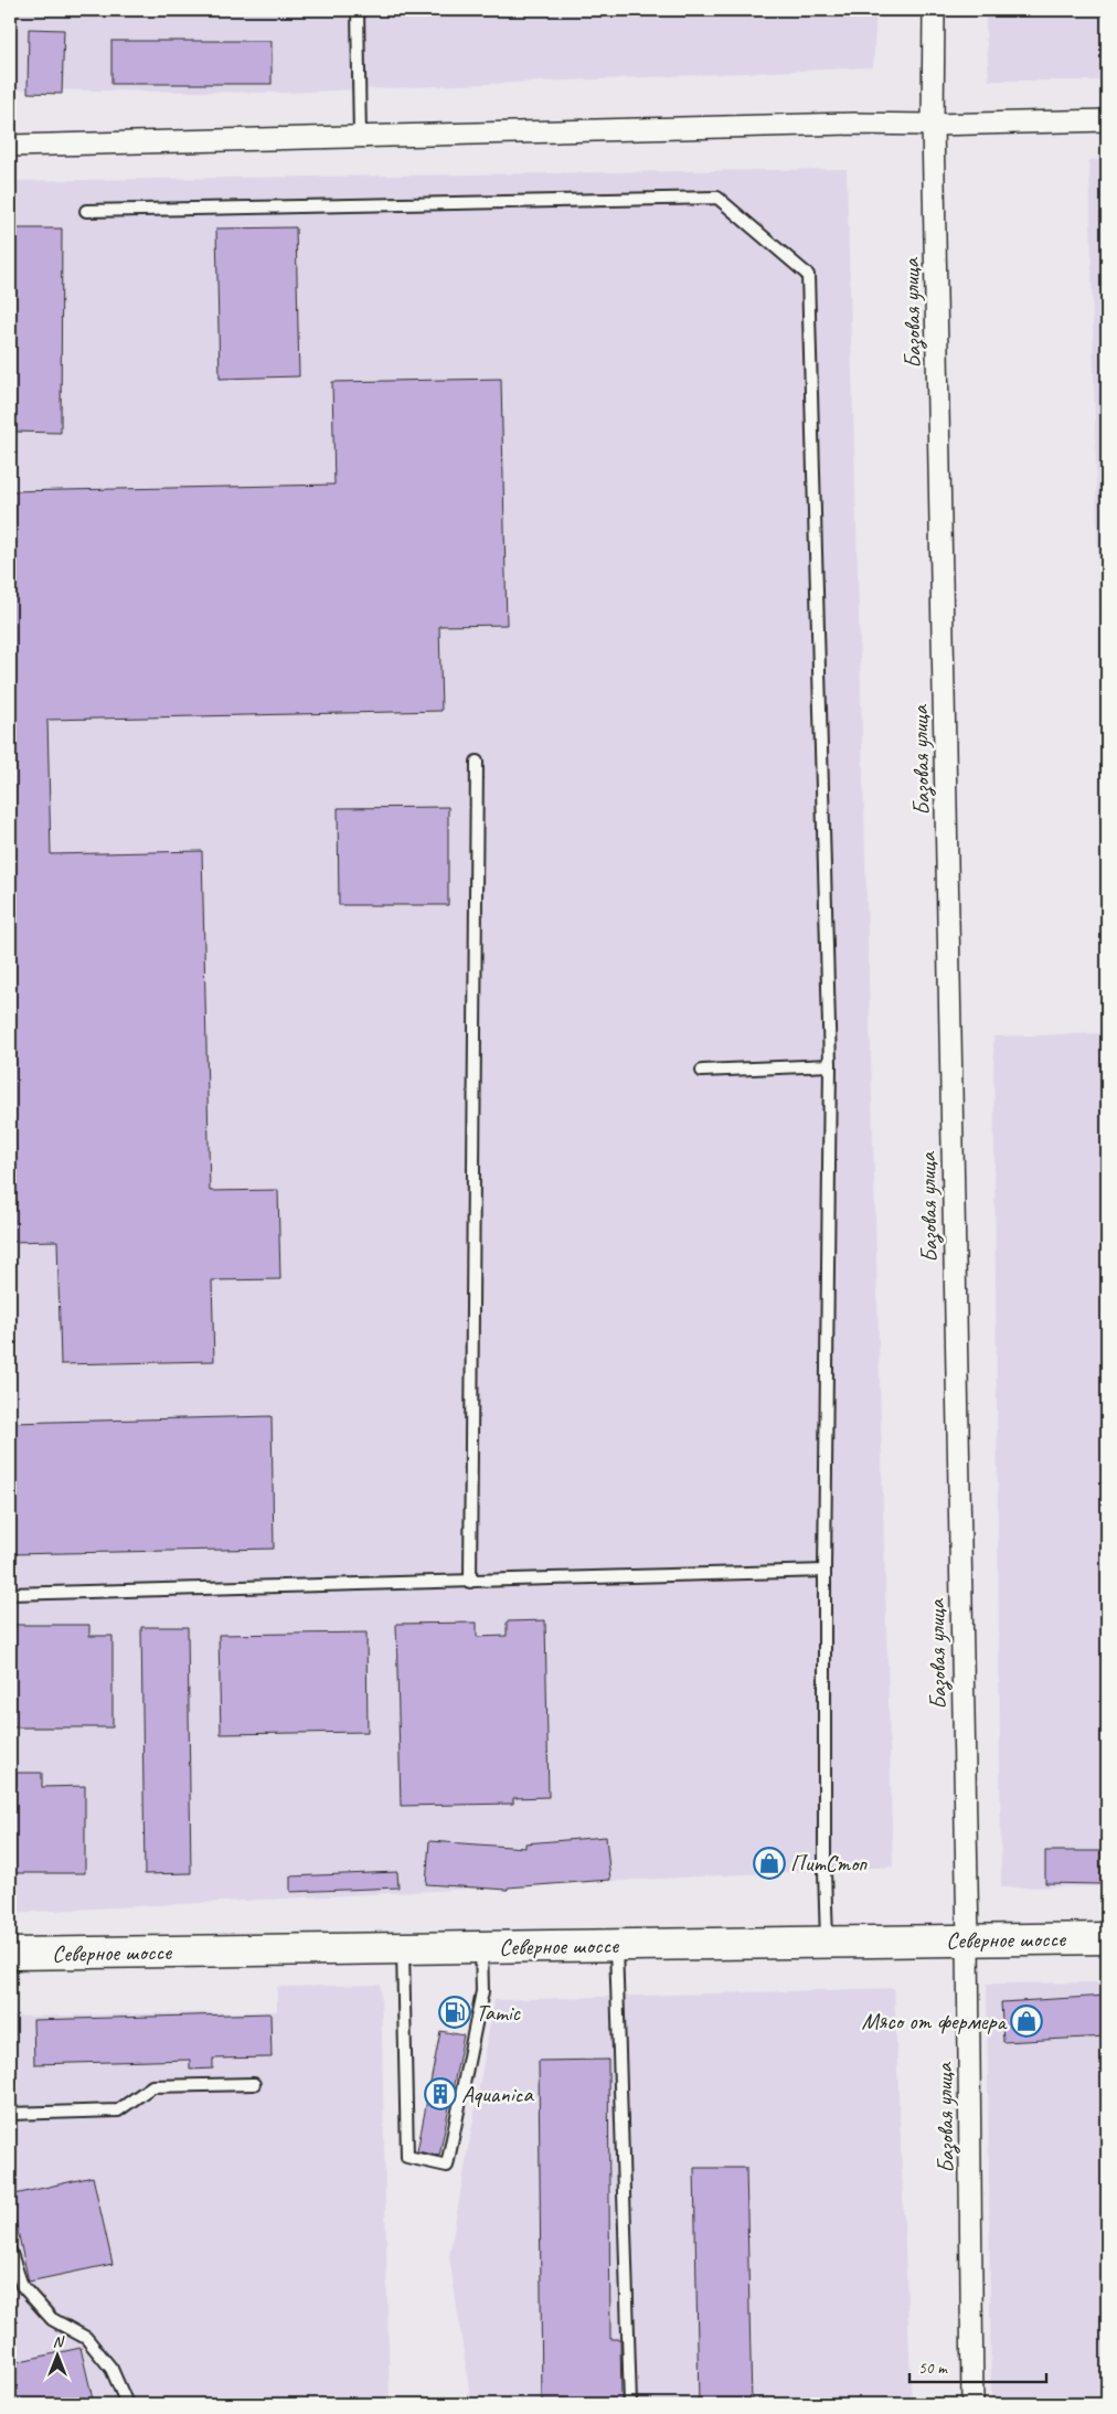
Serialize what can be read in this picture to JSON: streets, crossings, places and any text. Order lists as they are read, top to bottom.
{
  "streets": {
    "main road": ["Северное шоссе"],
    "street": ["Базовая улица"]
  },
  "crossings": [
    ["Базовая улица", "Северное шоссе"]
  ],
  "places": {
    "shop": ["ПитСтоп", "Мясо от фермера"],
    "fuel station": ["Tamic"],
    "building": ["Aquanica"]
  },
  "scale_bar": "50 m",
  "north": "top"
}
